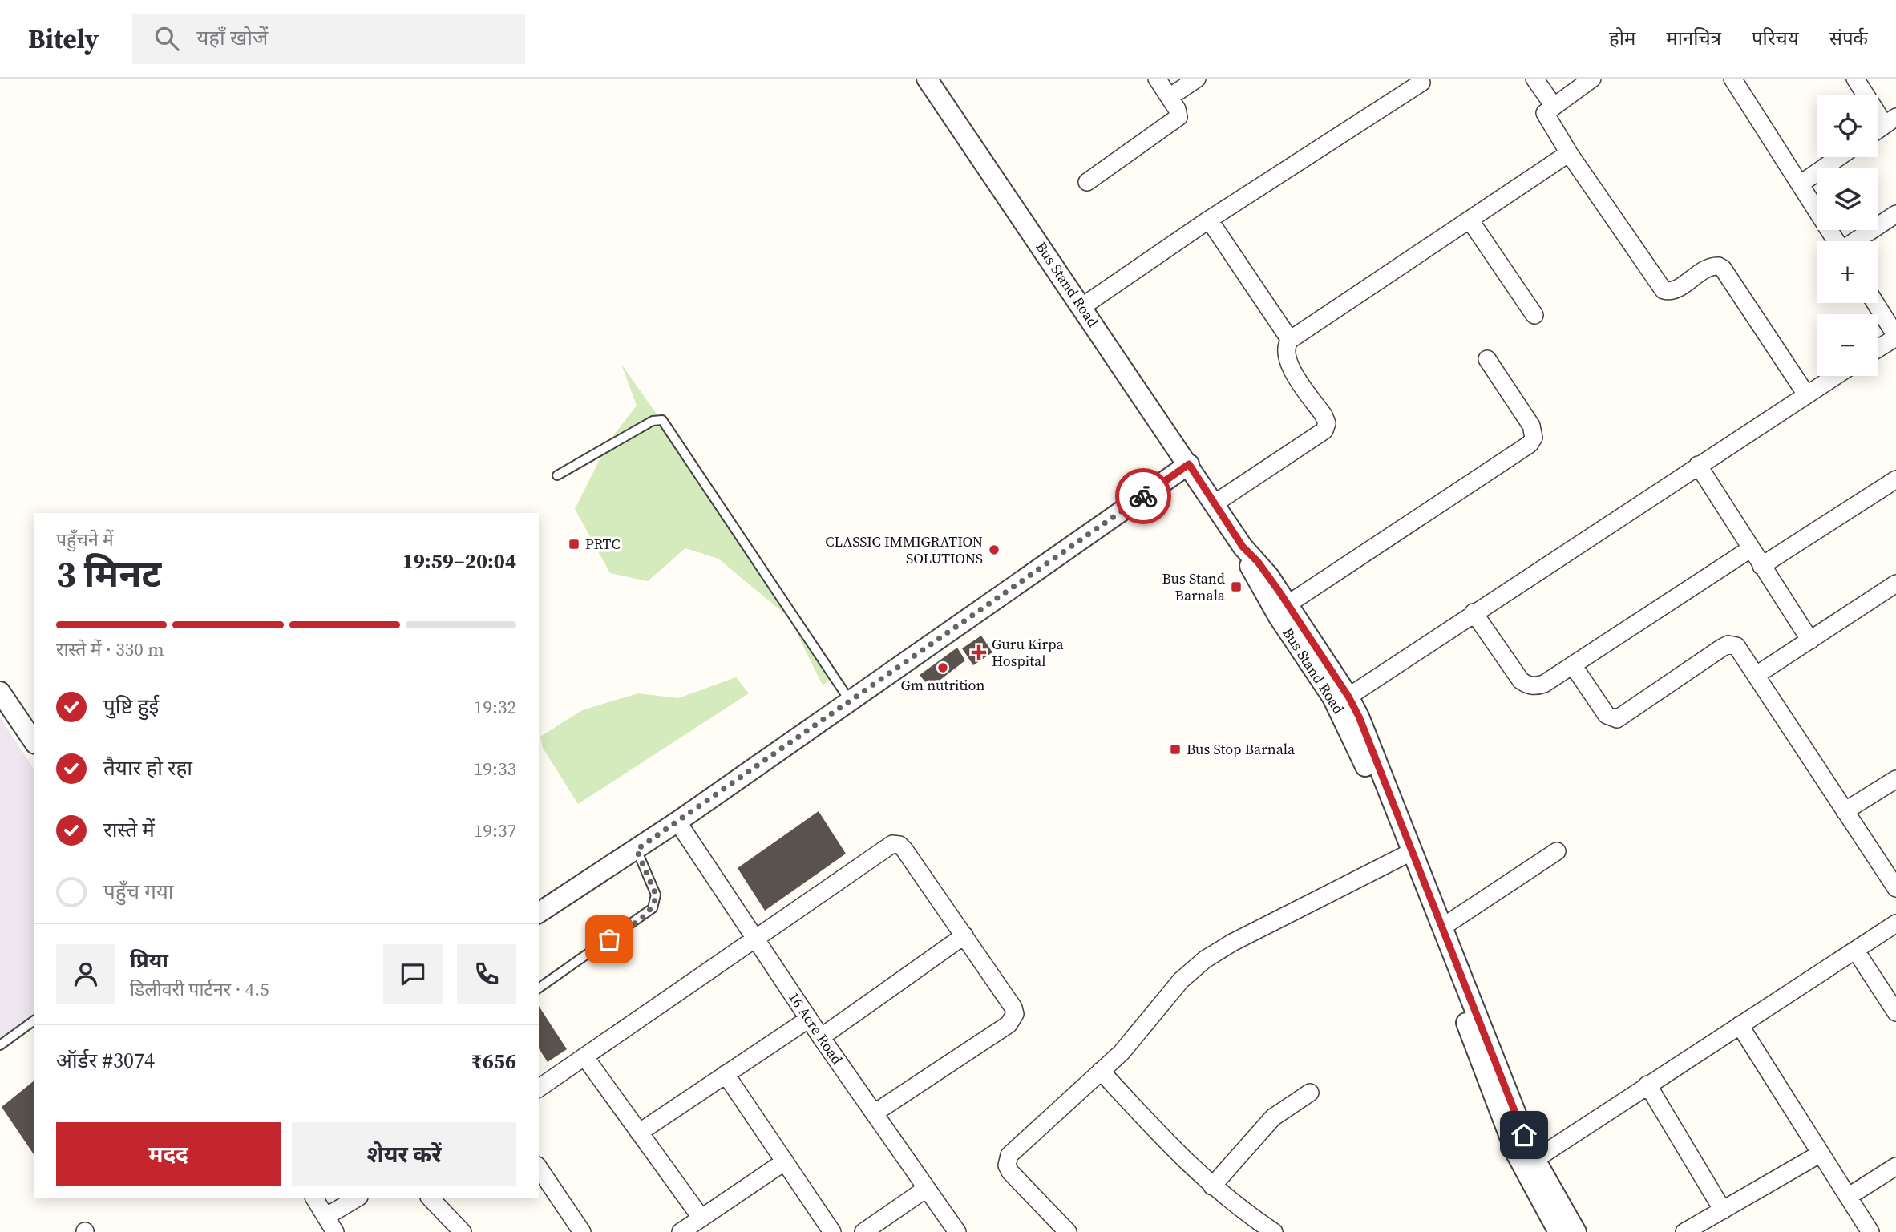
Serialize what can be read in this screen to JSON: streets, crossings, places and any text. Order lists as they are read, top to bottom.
{
  "streets": {
    "street": ["Bus Stand Road", "16 Acre Road"]
  },
  "places": {
    "transit": ["PRTC", "Bus Stand Barnala", "Bus Stop Barnala"],
    "other": ["CLASSIC IMMIGRATION SOLUTIONS", "Gm nutrition"],
    "health": ["Guru Kirpa Hospital"]
  },
  "page": {
    "header": "Bitely",
    "search": "यहाँ खोजें",
    "nav": [
      "होम",
      "मानचित्र",
      "परिचय",
      "संपर्क"
    ],
    "map_buttons": ["+", "−"],
    "heading": ["3 मिनट", "पहुँचने में", "19:59–20:04"],
    "panel": [
      "प्रिया",
      "डिलीवरी पार्टनर · 4.5",
      "ऑर्डर #3074",
      "₹656"
    ],
    "bar": "रास्ते में · 330 m",
    "list": [
      ["पुष्टि हुई", "19:32"],
      ["तैयार हो रहा", "19:33"],
      ["रास्ते में", "19:37"],
      "पहुँच गया"
    ],
    "buttons": ["मदद", "शेयर करें"]
  }
}
